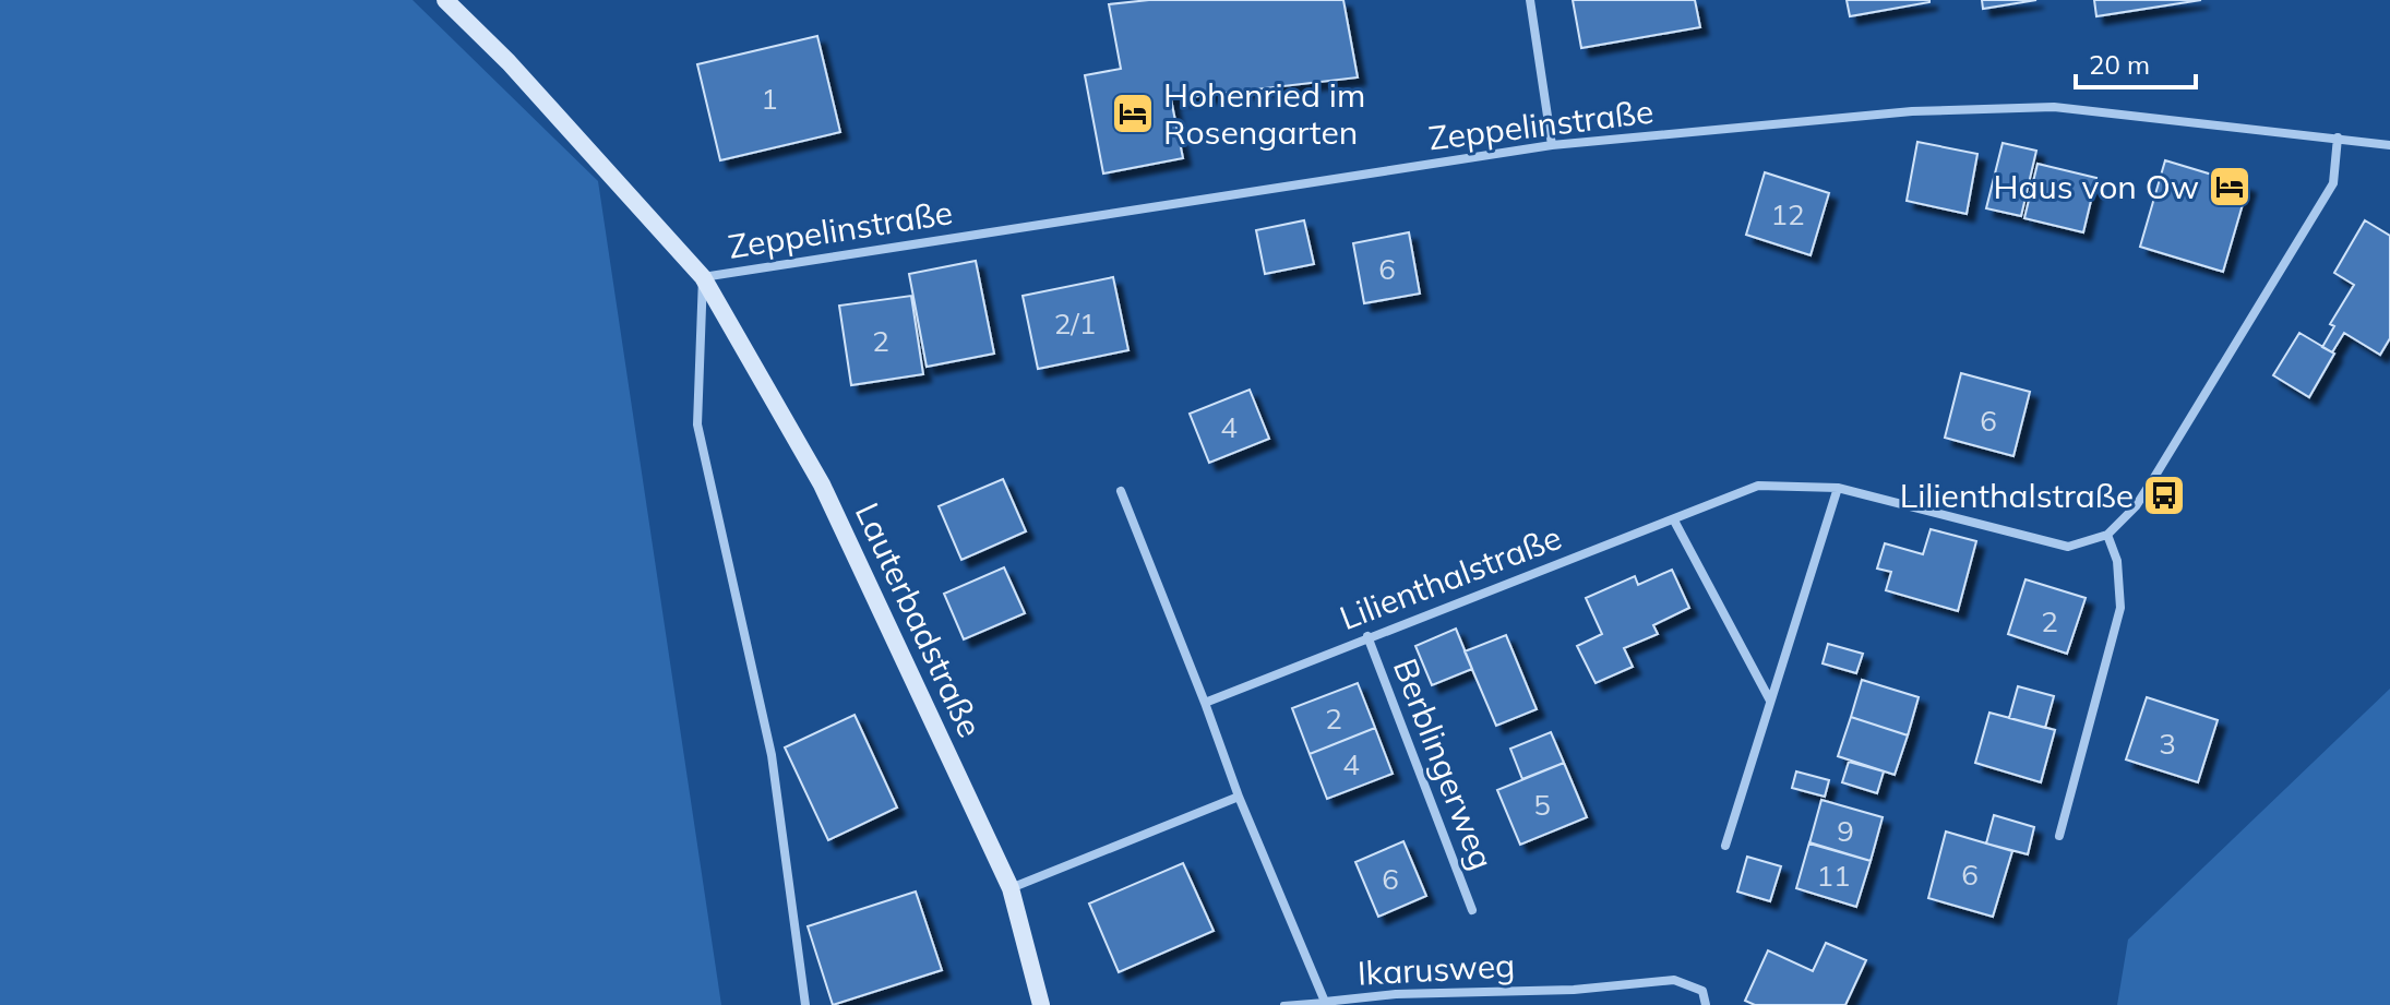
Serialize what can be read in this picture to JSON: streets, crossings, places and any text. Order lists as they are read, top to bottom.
{
  "streets": {
    "main road": ["Lauterbadstraße"],
    "street": [
      "Zeppelinstraße",
      "Lilienthalstraße",
      "Berblingerweg",
      "Ikarusweg"
    ]
  },
  "crossings": [
    ["Zeppelinstraße", "Lauterbadstraße"],
    ["Lilienthalstraße", "Berblingerweg"]
  ],
  "places": {
    "hotel": ["Hohenried im Rosengarten", "Haus von Ow"],
    "bus stop": ["Lilienthalstraße"]
  },
  "house_numbers": [
    "1",
    "12",
    "6",
    "2/1",
    "2",
    "6",
    "4",
    "2",
    "2",
    "3",
    "4",
    "5",
    "9",
    "6",
    "11",
    "6"
  ],
  "scale_bar": "20 m"
}
